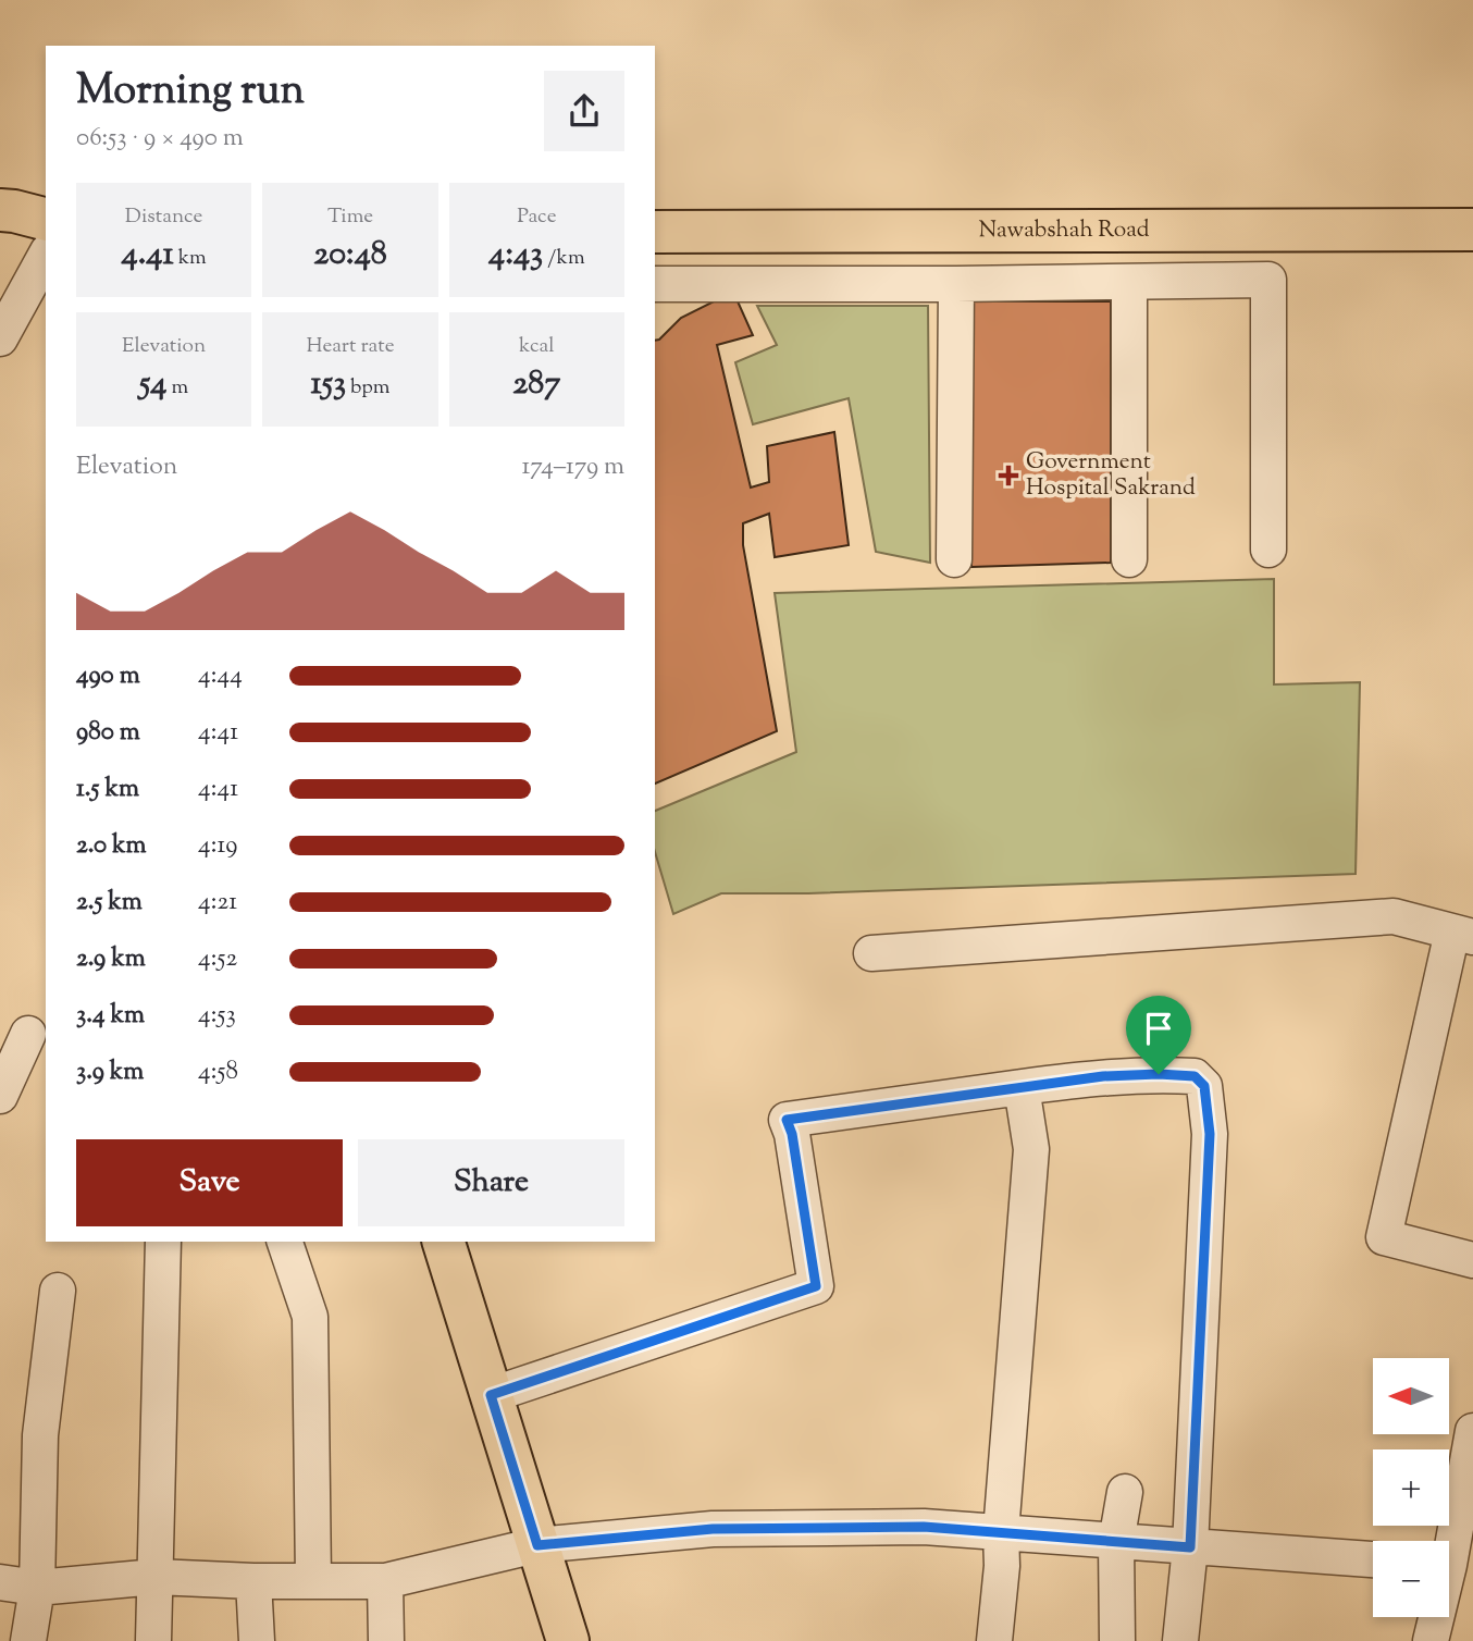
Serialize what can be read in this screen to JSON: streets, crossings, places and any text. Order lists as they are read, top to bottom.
{
  "streets": {
    "main road": ["Nawabshah Road"]
  },
  "places": {
    "health": ["Government Hospital Sakrand"]
  },
  "north": "left",
  "page": {
    "heading": ["Morning run", "06:53 · 9 × 490 m"],
    "stats": [
      ["Distance", "4.41 km"],
      ["Time", "20:48"],
      ["Pace", "4:43 /km"],
      ["Elevation", "54 m"],
      ["Heart rate", "153 bpm"],
      ["kcal", "287"]
    ],
    "chart": ["Elevation", "174–179 m"],
    "list": [
      {
        "name": "490 m",
        "note": "4:44"
      },
      {
        "name": "980 m",
        "note": "4:41"
      },
      {
        "name": "1.5 km",
        "note": "4:41"
      },
      {
        "name": "2.0 km",
        "note": "4:19"
      },
      {
        "name": "2.5 km",
        "note": "4:21"
      },
      {
        "name": "2.9 km",
        "note": "4:52"
      },
      {
        "name": "3.4 km",
        "note": "4:53"
      },
      {
        "name": "3.9 km",
        "note": "4:58"
      }
    ],
    "buttons": ["Save", "Share"],
    "map_buttons": ["+", "−"]
  }
}
